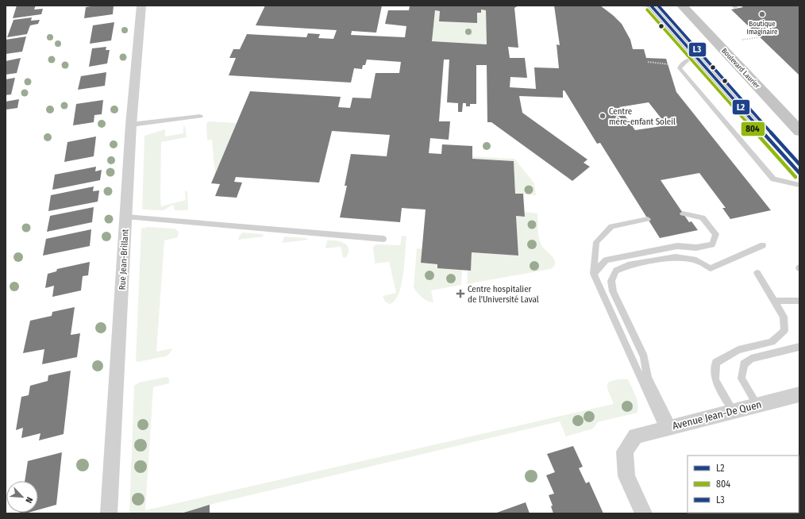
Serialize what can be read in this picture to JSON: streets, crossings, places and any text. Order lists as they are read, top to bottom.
{
  "streets": {
    "main road": ["Boulevard Laurier"],
    "street": ["Rue Jean-Brillant", "Avenue Jean-De Quen"]
  },
  "places": {
    "other": ["Boutique Imaginaire", "Centre mère-enfant Soleil"],
    "health": ["Centre hospitalier de l'Université Laval"]
  },
  "lines": ["transit line L2", "transit line L3", "transit line 804"],
  "legend": ["L2", "804", "L3"],
  "north": "bottom right"
}
